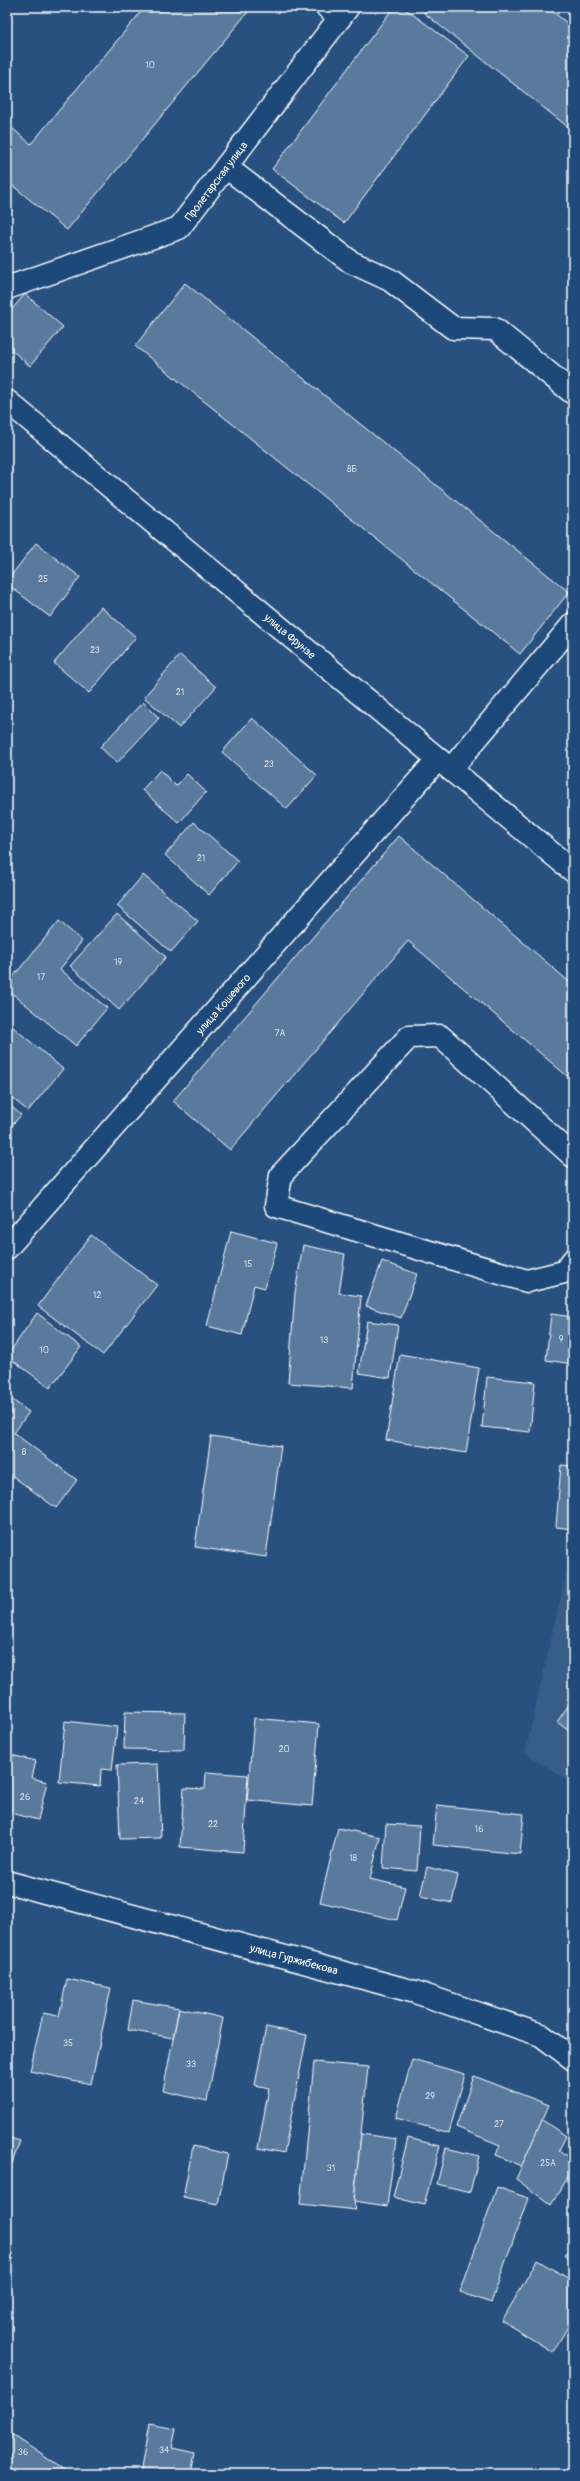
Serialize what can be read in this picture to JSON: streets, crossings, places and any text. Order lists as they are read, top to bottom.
{
  "streets": {
    "street": [
      "Пролетарская улица",
      "улица Фрунзе",
      "улица Кошевого",
      "улица Гуржибекова"
    ]
  },
  "crossings": [
    ["улица Фрунзе", "улица Кошевого"]
  ],
  "house_numbers": [
    "10",
    "8Б",
    "25",
    "23",
    "21",
    "23",
    "21",
    "19",
    "17",
    "7А",
    "15",
    "12",
    "9",
    "13",
    "10",
    "8",
    "20",
    "26",
    "24",
    "22",
    "16",
    "18",
    "35",
    "33",
    "29",
    "27",
    "25А",
    "31",
    "34",
    "36"
  ]
}
